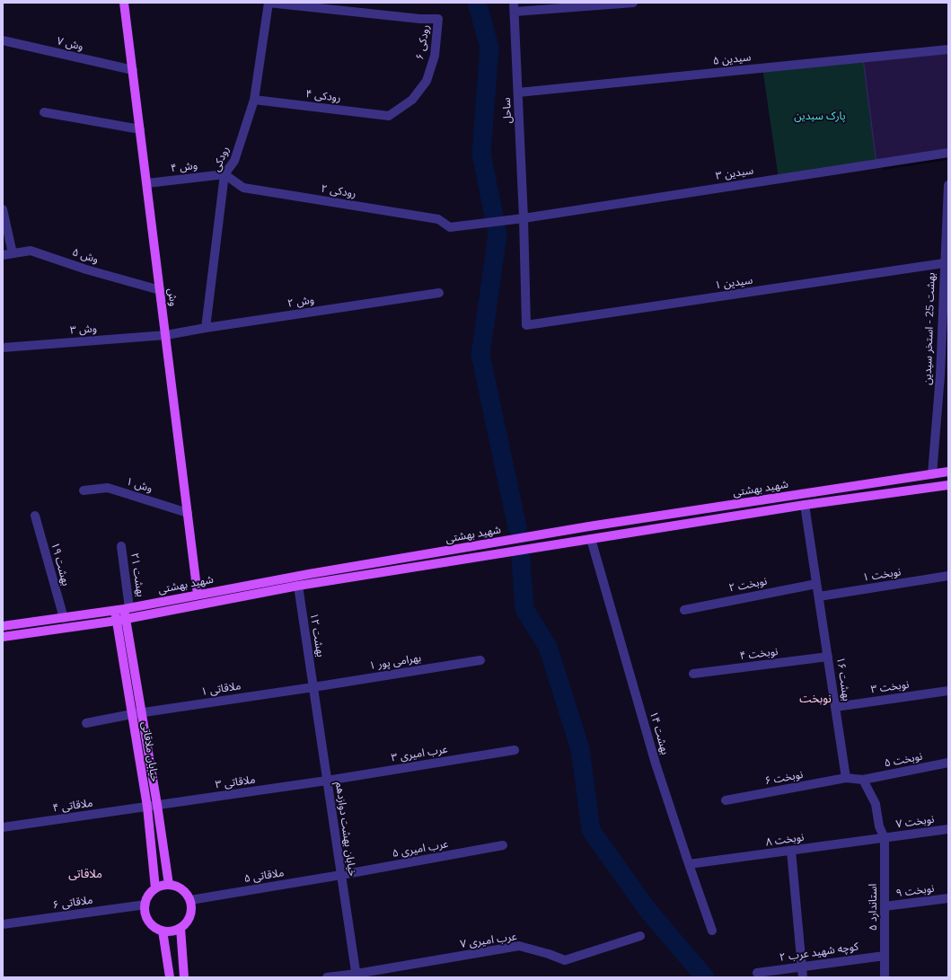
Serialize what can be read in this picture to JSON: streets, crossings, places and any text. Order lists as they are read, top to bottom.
{
  "streets": {
    "main road": ["وش", "شهید بهشتی", "خیابان ملاقاتی"],
    "street": [
      "رودکی ۶",
      "وش ۷",
      "سیدین ۵",
      "رودکی ۴",
      "ساحل",
      "رودکی",
      "وش ۴",
      "سیدین ۳",
      "رودکی ۲",
      "وش ۵",
      "سیدین ۱",
      "وش ۲",
      "بهشت 25 - استخر سیدین",
      "وش ۳",
      "وش ۱",
      "بهشت ۱۹",
      "بهشت ۲۱",
      "۱ نوبخت",
      "۲ نوبخت",
      "۱۲ بهشت",
      "۴ نوبخت",
      "۱ بهرامی پور",
      "۱۶ بهشت",
      "۳ نوبخت",
      "ملاقاتی ۱",
      "بهشت ۱۴",
      "۳ عرب امیری",
      "۵ نوبخت",
      "نوبخت ۶",
      "ملاقاتی ۳",
      "ملاقاتی ۴",
      "۷ نوبخت",
      "خیابان بهشت دوازدهم",
      "۸ نوبخت",
      "۵ عرب امیری",
      "ملاقاتی ۵",
      "۹ نوبخت",
      "۶ ملاقاتی",
      "۵ استاندارد",
      "۷ عرب امیری",
      "کوچه شهید عرب ۲"
    ]
  },
  "crossings": [
    ["رودکی ۶", "رودکی ۴"],
    ["رودکی ۶", "رودکی"],
    ["وش ۷", "وش"],
    ["سیدین ۵", "ساحل"],
    ["رودکی ۴", "رودکی"],
    ["ساحل", "سیدین ۳"],
    ["ساحل", "سیدین ۱"],
    ["رودکی", "وش ۴"],
    ["رودکی", "رودکی ۲"],
    ["رودکی", "وش ۲"],
    ["وش ۴", "رودکی ۲"],
    ["وش ۴", "وش"],
    ["سیدین ۳", "رودکی ۲"],
    ["وش ۵", "وش"],
    ["سیدین ۱", "بهشت 25 - استخر سیدین"],
    ["وش", "وش ۲"],
    ["وش", "وش ۳"],
    ["وش", "وش ۱"],
    ["وش", "شهید بهشتی"],
    ["وش ۲", "وش ۳"],
    ["بهشت 25 - استخر سیدین", "شهید بهشتی"],
    ["شهید بهشتی", "بهشت ۱۹"],
    ["شهید بهشتی", "بهشت ۲۱"],
    ["شهید بهشتی", "۱۲ بهشت"],
    ["شهید بهشتی", "۱۶ بهشت"],
    ["شهید بهشتی", "بهشت ۱۴"],
    ["شهید بهشتی", "خیابان ملاقاتی"],
    ["۱ نوبخت", "۱۶ بهشت"],
    ["۲ نوبخت", "۱۶ بهشت"],
    ["۱۲ بهشت", "۱ بهرامی پور"],
    ["۱۲ بهشت", "ملاقاتی ۱"],
    ["۱۲ بهشت", "خیابان بهشت دوازدهم"],
    ["۴ نوبخت", "۱۶ بهشت"],
    ["۱ بهرامی پور", "ملاقاتی ۱"],
    ["۱ بهرامی پور", "خیابان بهشت دوازدهم"],
    ["۱۶ بهشت", "۳ نوبخت"],
    ["۱۶ بهشت", "نوبخت ۶"],
    ["ملاقاتی ۱", "خیابان ملاقاتی"],
    ["ملاقاتی ۱", "خیابان بهشت دوازدهم"],
    ["بهشت ۱۴", "۸ نوبخت"],
    ["خیابان ملاقاتی", "ملاقاتی ۳"],
    ["خیابان ملاقاتی", "ملاقاتی ۴"],
    ["خیابان ملاقاتی", "ملاقاتی ۵"],
    ["خیابان ملاقاتی", "۶ ملاقاتی"],
    ["۳ عرب امیری", "ملاقاتی ۳"],
    ["۳ عرب امیری", "خیابان بهشت دوازدهم"],
    ["ملاقاتی ۳", "ملاقاتی ۴"],
    ["ملاقاتی ۳", "خیابان بهشت دوازدهم"],
    ["۷ نوبخت", "۸ نوبخت"],
    ["۷ نوبخت", "۵ استاندارد"],
    ["خیابان بهشت دوازدهم", "۵ عرب امیری"],
    ["خیابان بهشت دوازدهم", "ملاقاتی ۵"],
    ["خیابان بهشت دوازدهم", "۷ عرب امیری"],
    ["۸ نوبخت", "۵ استاندارد"],
    ["۵ عرب امیری", "ملاقاتی ۵"],
    ["ملاقاتی ۵", "۶ ملاقاتی"],
    ["۹ نوبخت", "۵ استاندارد"],
    ["۵ استاندارد", "کوچه شهید عرب ۲"]
  ],
  "districts": ["نوبخت", "ملاقاتی"],
  "parks": ["پارک سیدین"]
}
